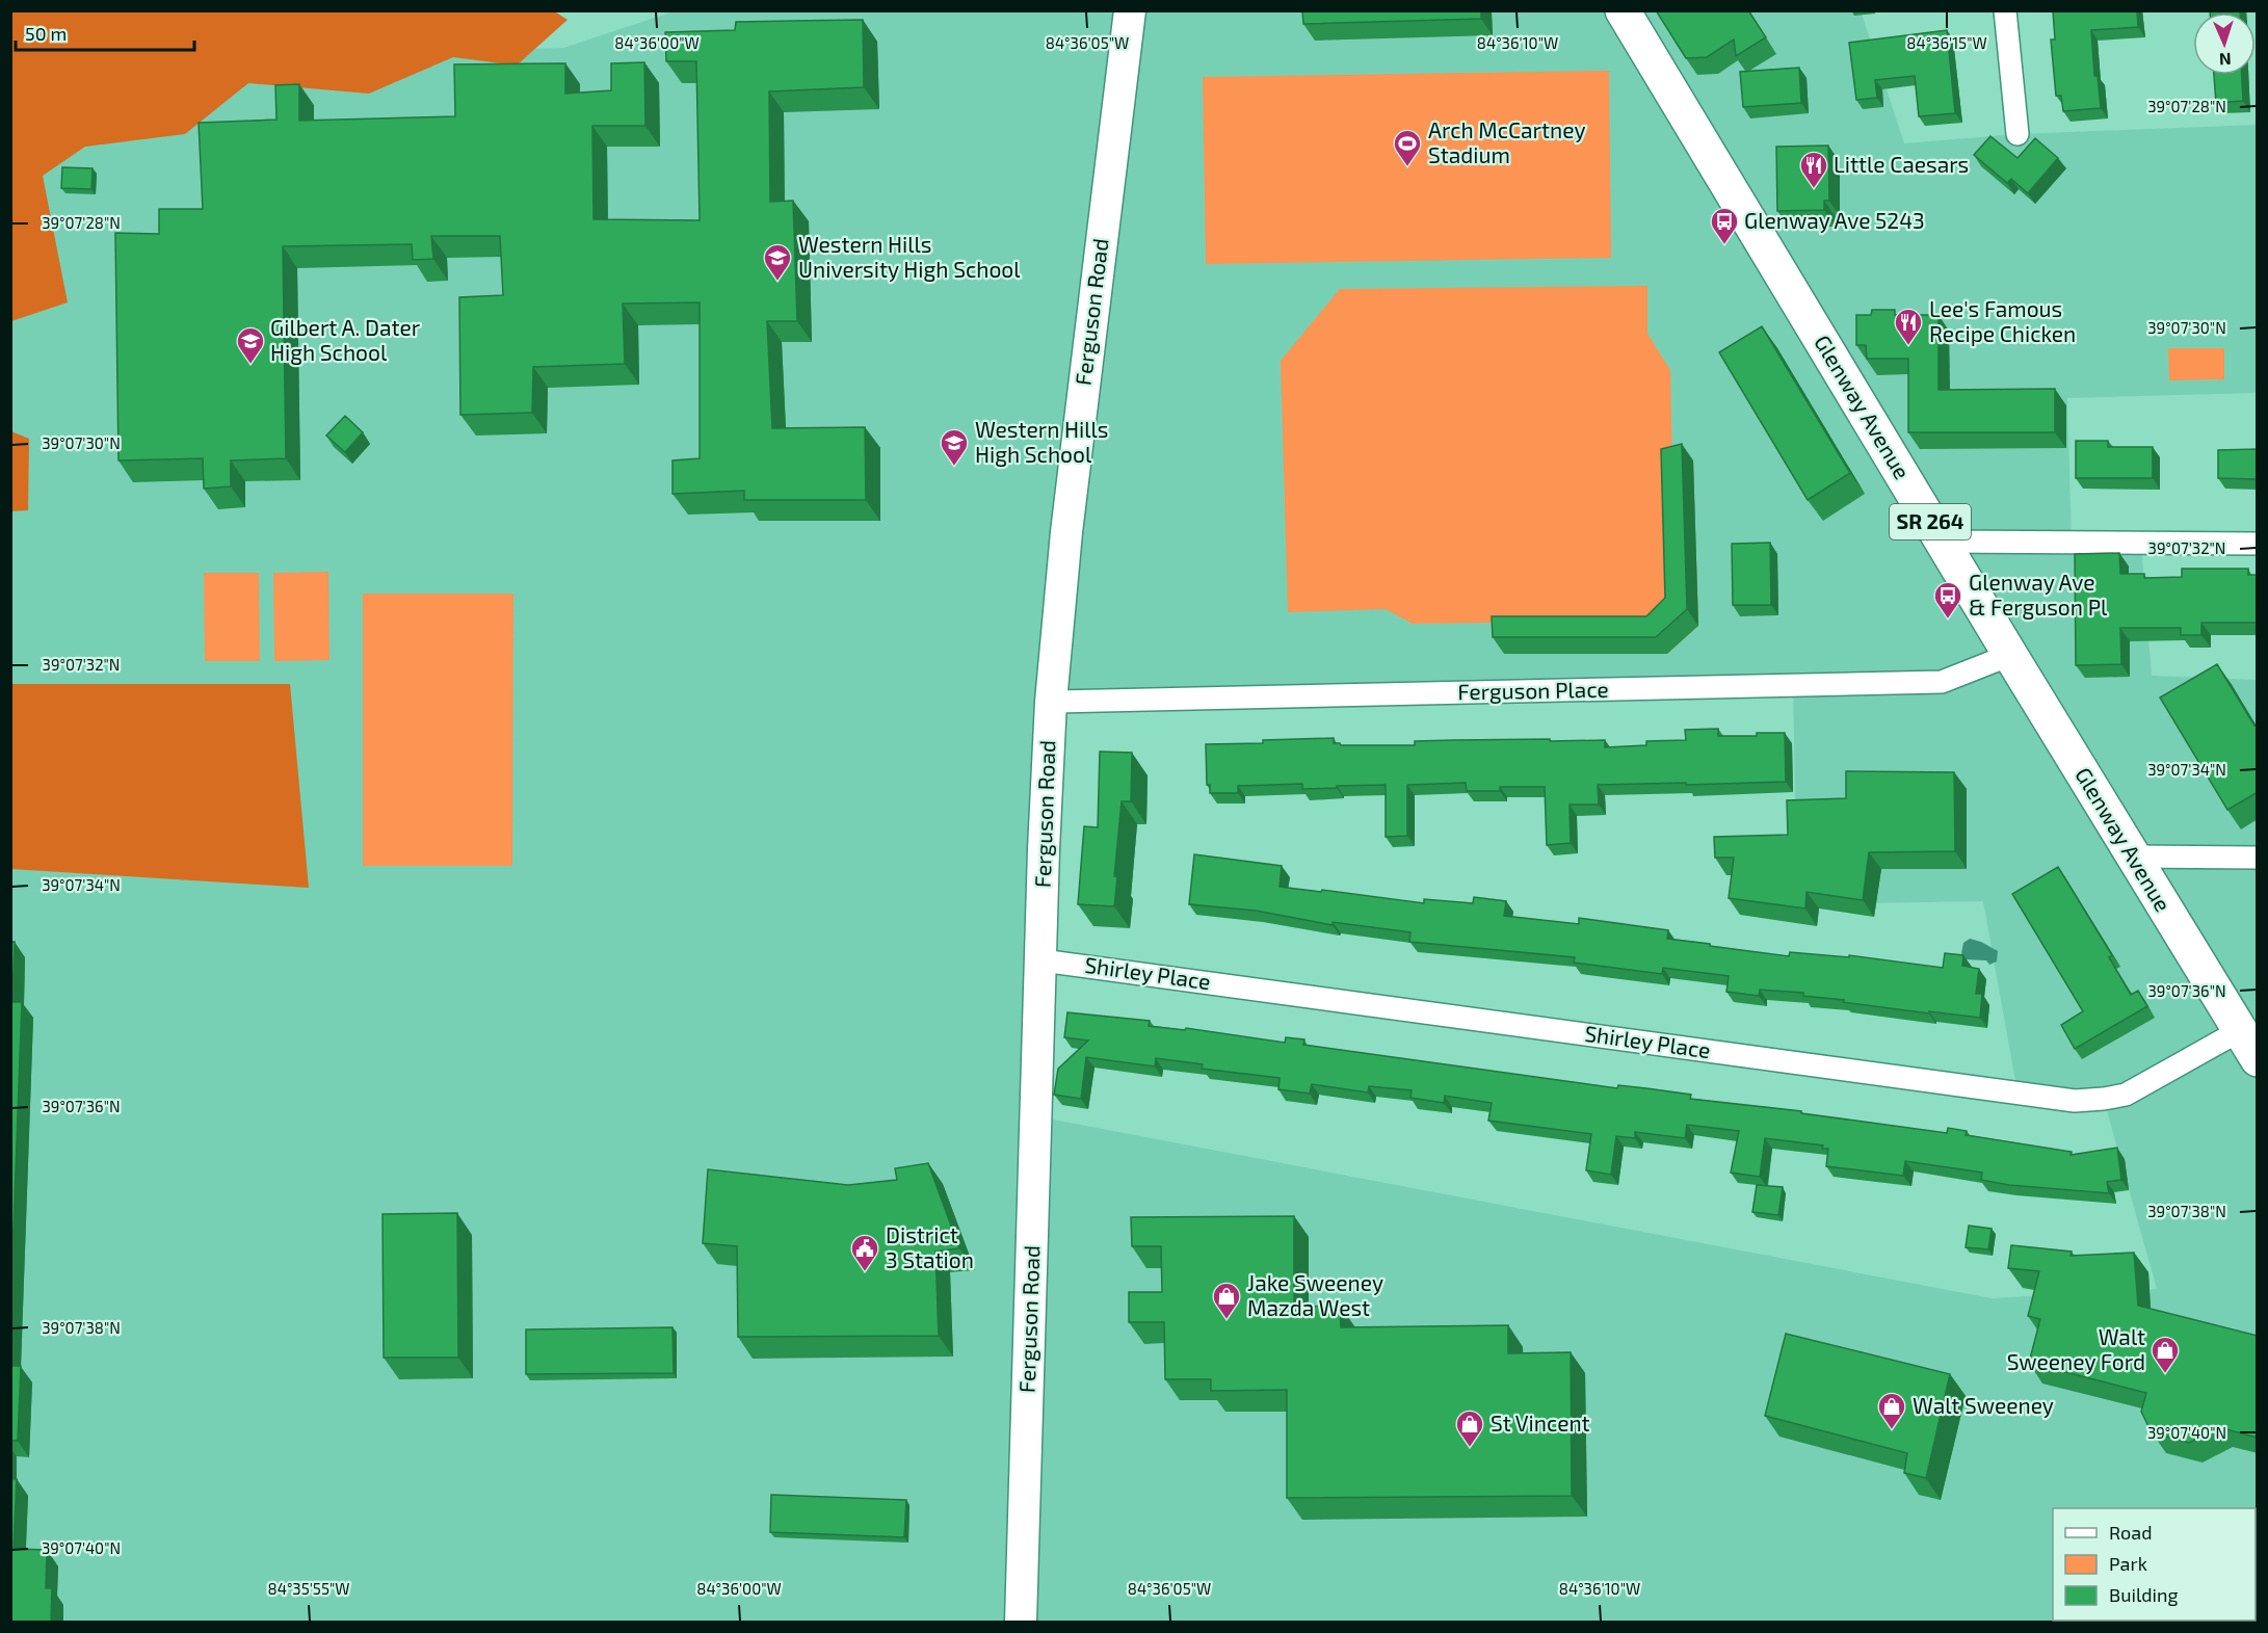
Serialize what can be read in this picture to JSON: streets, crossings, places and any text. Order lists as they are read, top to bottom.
{
  "streets": {
    "main road": ["Glenway Avenue", "SR 264"],
    "street": ["Ferguson Road", "Ferguson Place", "Shirley Place"]
  },
  "crossings": [
    ["Ferguson Road", "Ferguson Place"],
    ["Ferguson Road", "Shirley Place"],
    ["Glenway Avenue", "Ferguson Place"],
    ["Glenway Avenue", "Shirley Place"]
  ],
  "places": {
    "sports": ["Arch McCartney Stadium"],
    "restaurant": ["Little Caesars", "Lee's Famous Recipe Chicken"],
    "bus stop": ["Glenway Ave 5243", "Glenway Ave & Ferguson Pl"],
    "school or university": ["Western Hills University High School", "Gilbert A. Dater High School", "Western Hills High School"],
    "public building": ["District 3 Station"],
    "shop": [
      "Jake Sweeney Mazda West",
      "Walt Sweeney Ford",
      "Walt Sweeney",
      "St Vincent"
    ]
  },
  "legend": ["Road", "Park", "Building"],
  "scale_bar": "50 m",
  "north": "bottom",
  "coordinates": [
    "84°36'00\"W",
    "84°36'05\"W",
    "84°36'10\"W",
    "84°36'15\"W",
    "39°07'28\"N",
    "39°07'30\"N",
    "39°07'32\"N",
    "39°07'34\"N",
    "39°07'36\"N",
    "39°07'38\"N",
    "39°07'40\"N",
    "84°35'55\"W"
  ]
}
